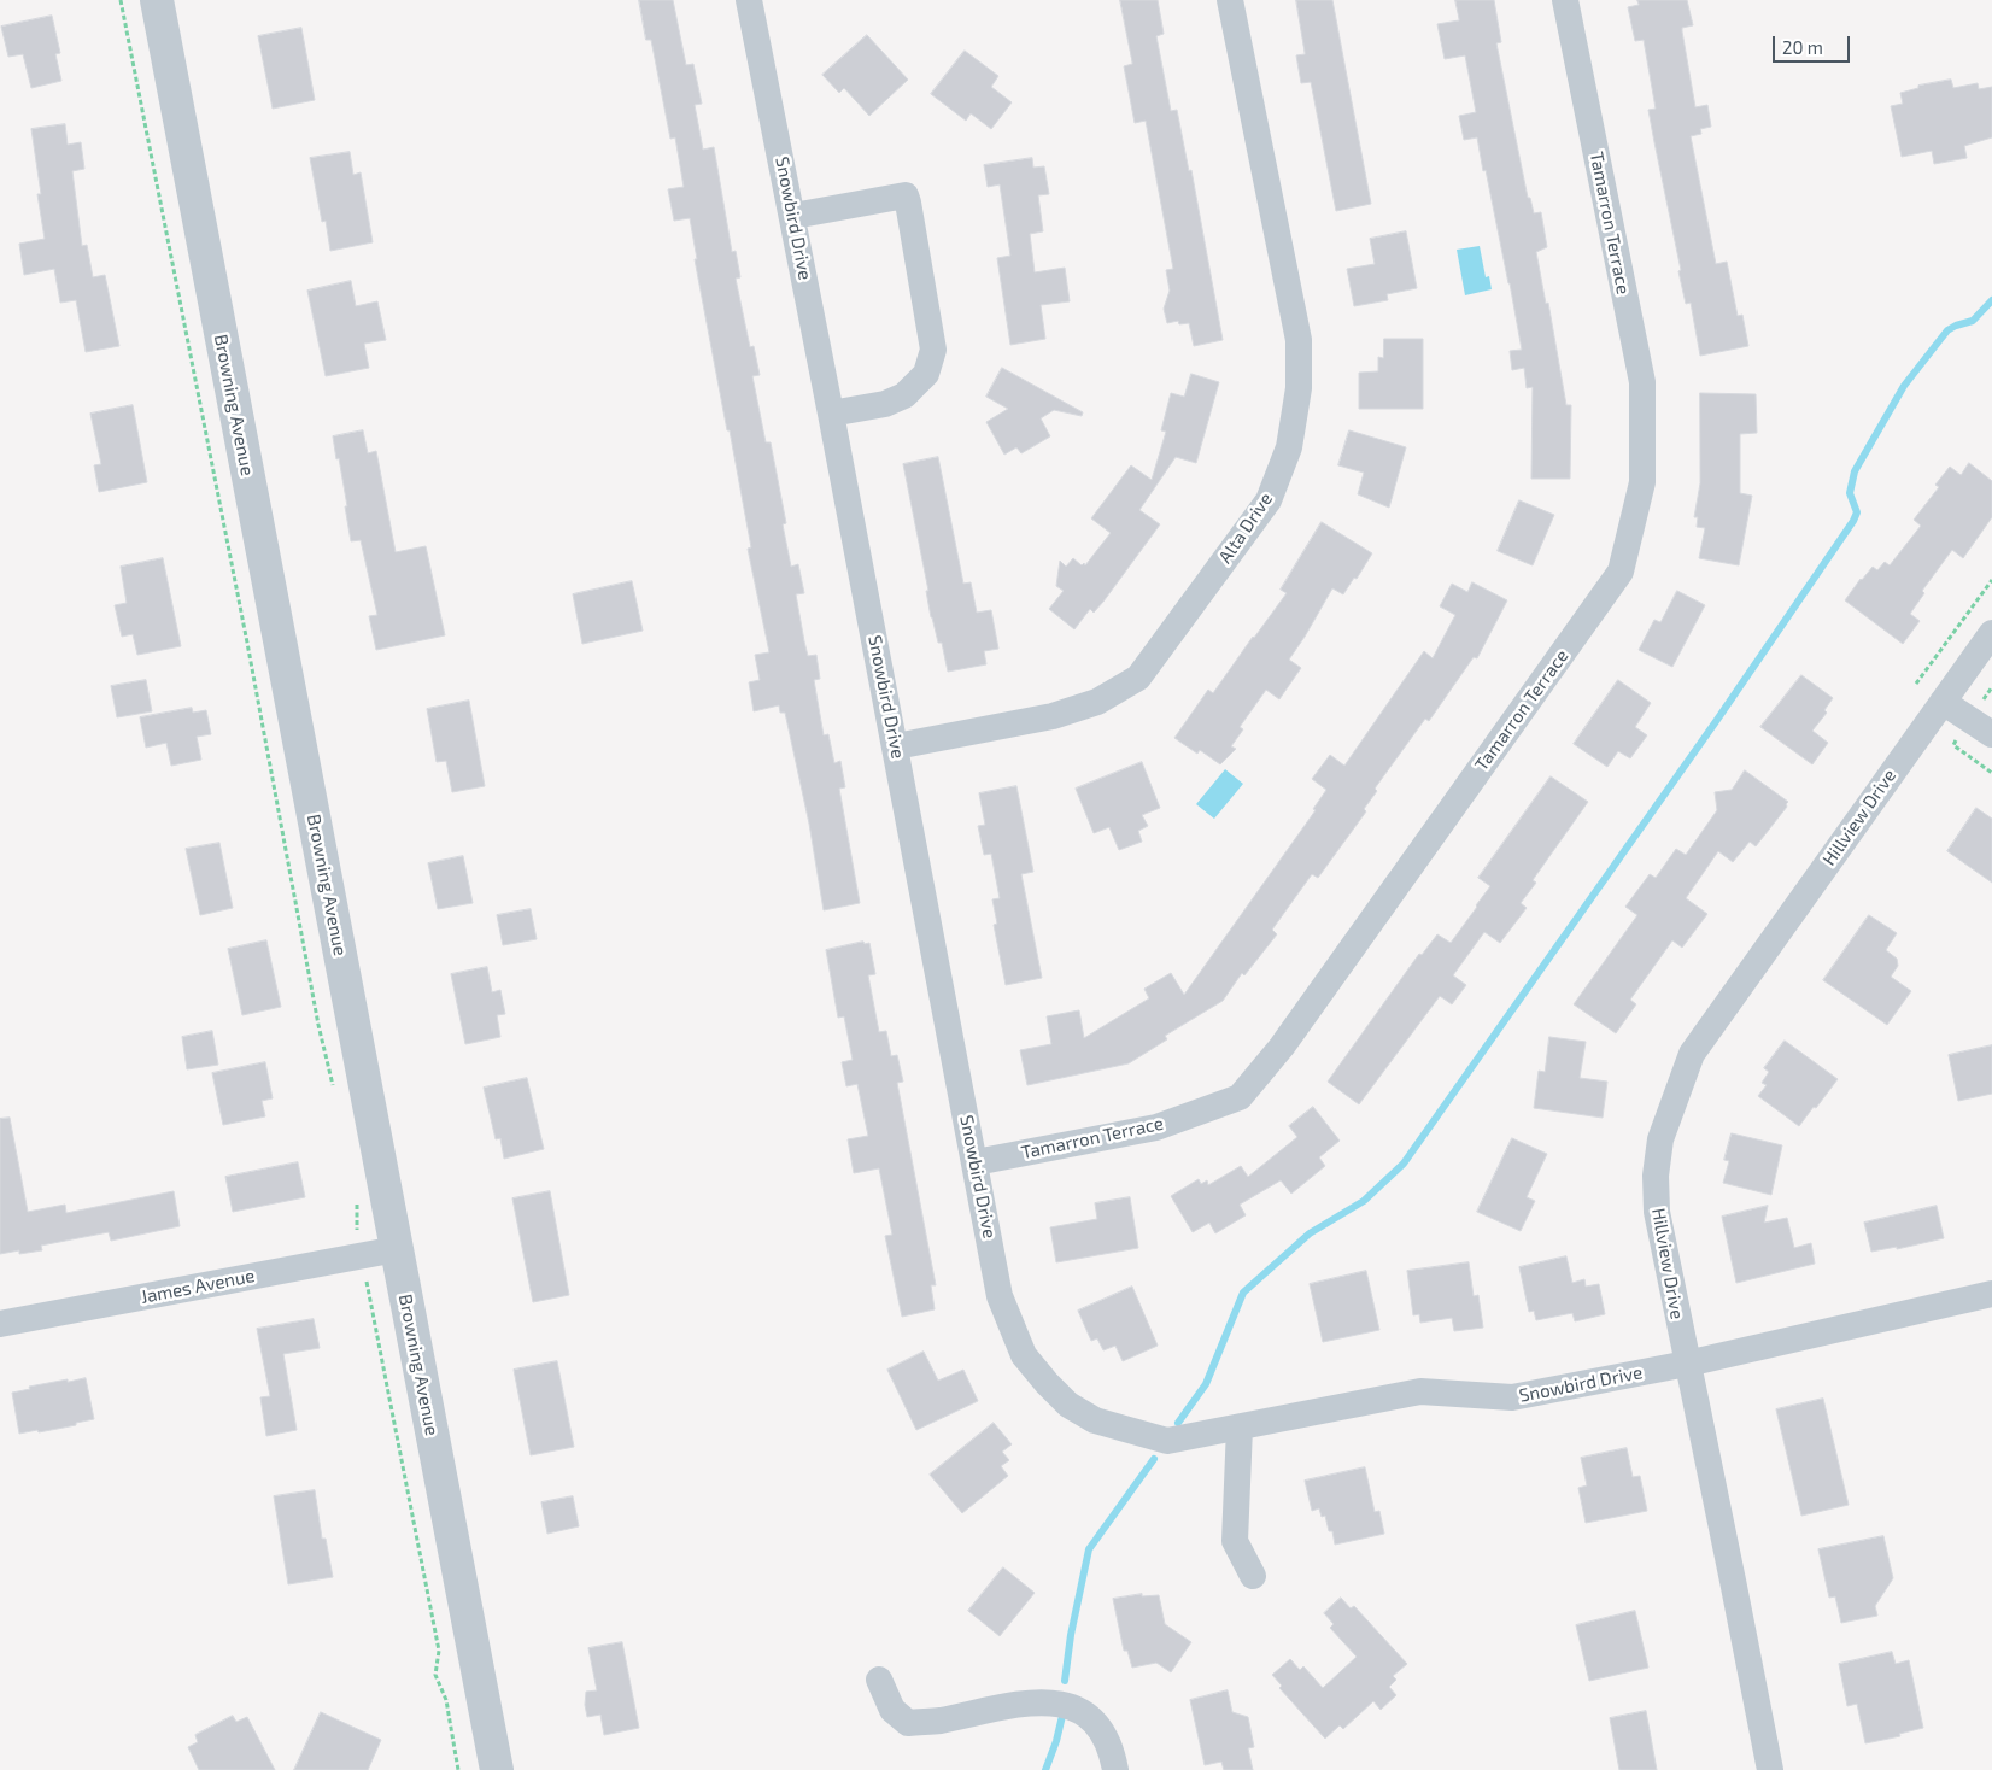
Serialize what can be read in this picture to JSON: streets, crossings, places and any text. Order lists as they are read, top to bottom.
{
  "streets": {
    "street": [
      "Snowbird Drive",
      "Tamarron Terrace",
      "Browning Avenue",
      "Alta Drive",
      "Hillview Drive",
      "James Avenue"
    ]
  },
  "crossings": [
    ["Snowbird Drive", "Tamarron Terrace"],
    ["Snowbird Drive", "Alta Drive"],
    ["Snowbird Drive", "Hillview Drive"],
    ["Browning Avenue", "James Avenue"]
  ],
  "scale_bar": "20 m"
}
